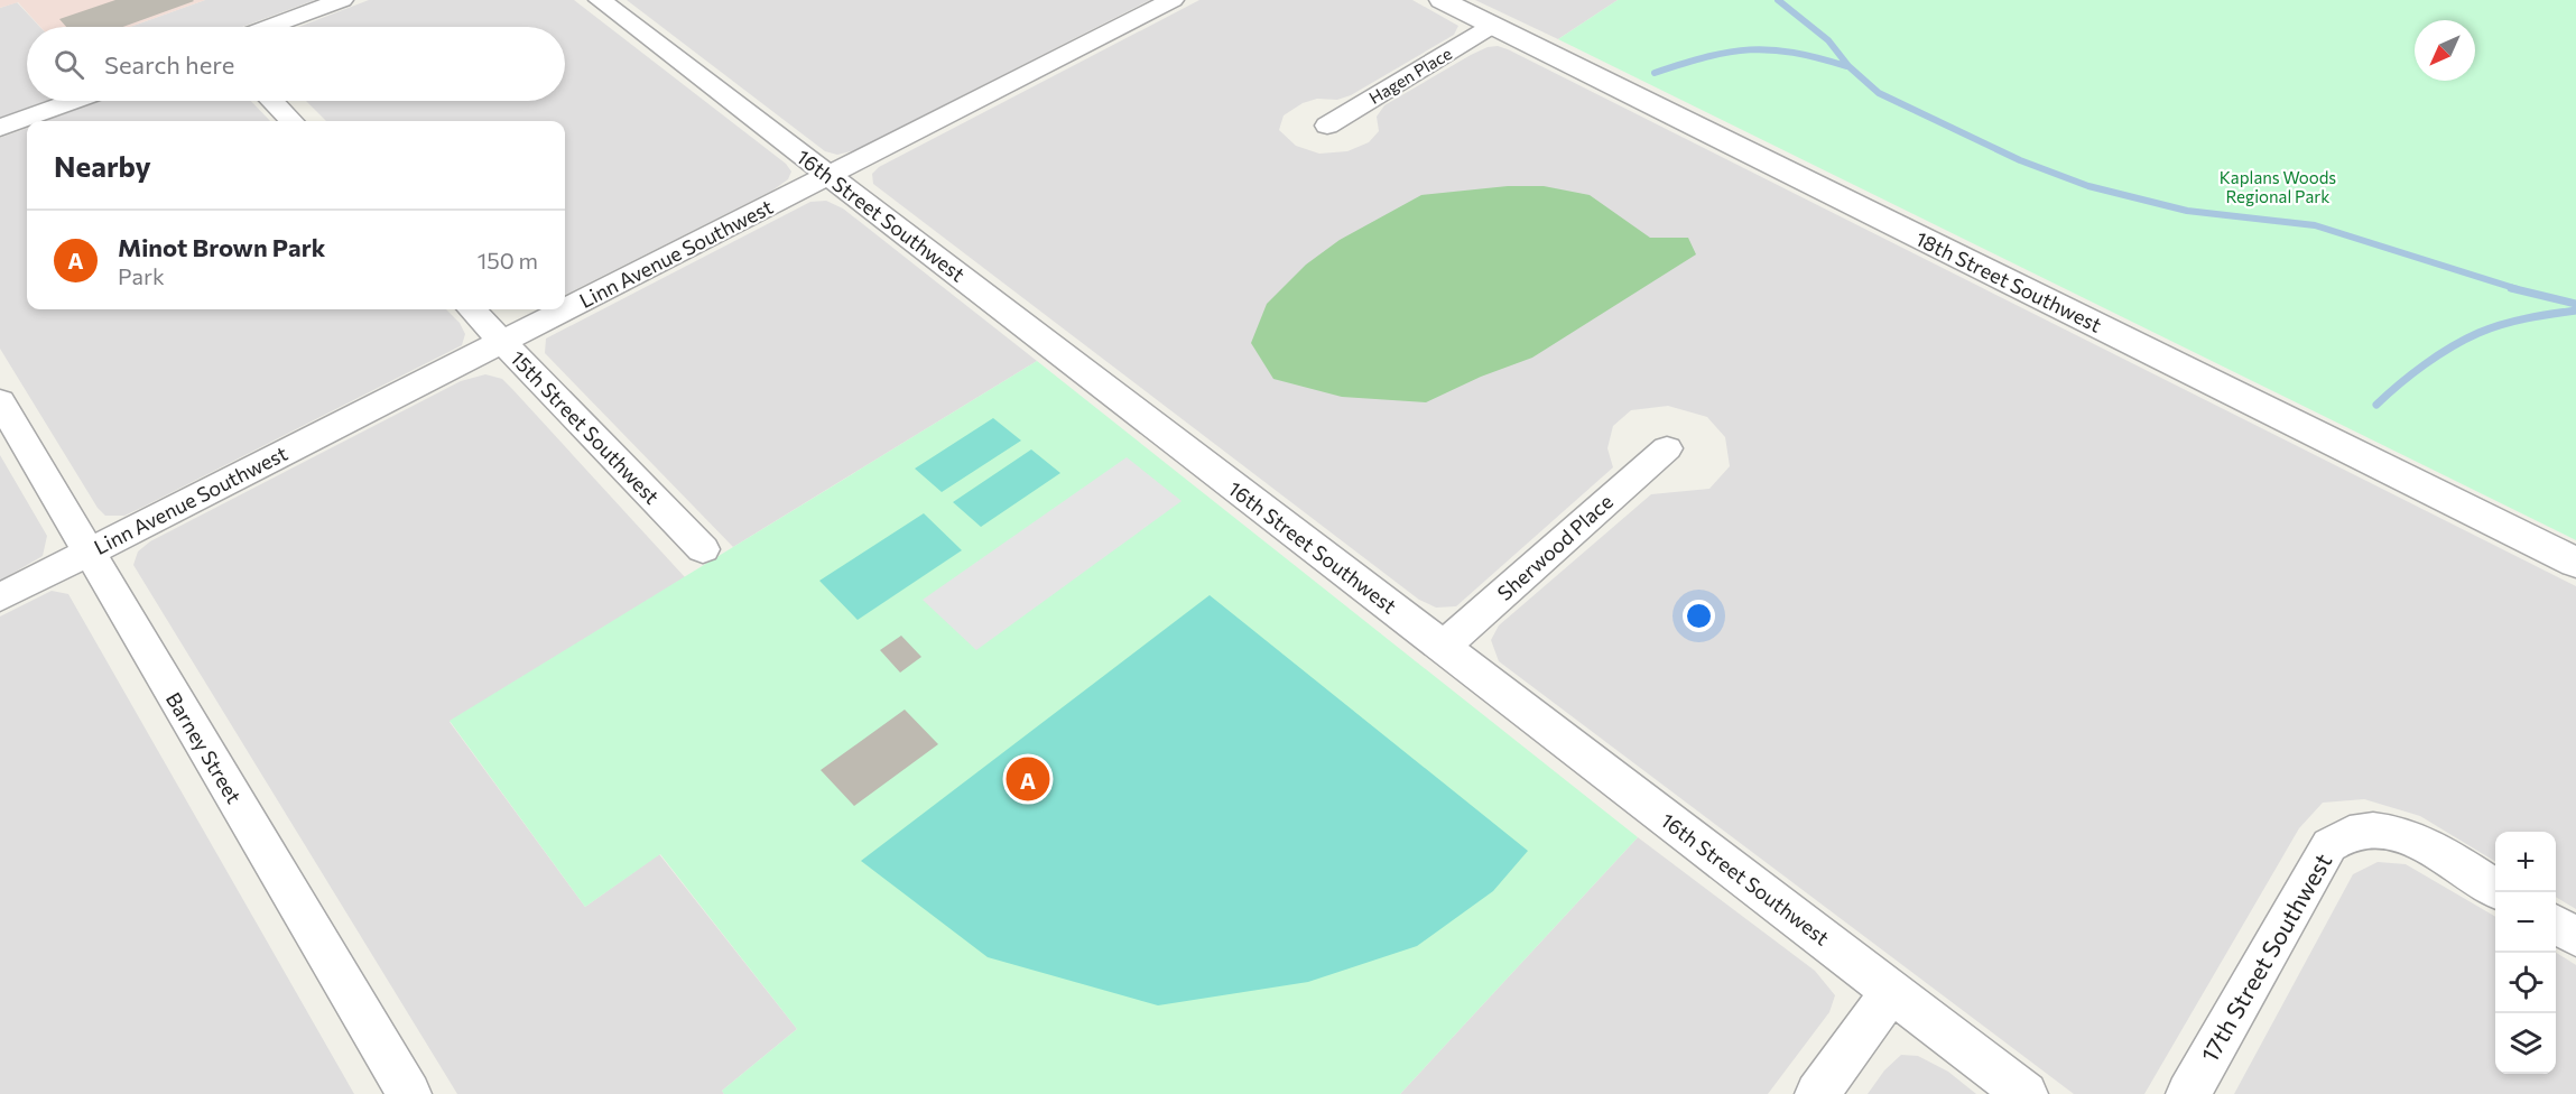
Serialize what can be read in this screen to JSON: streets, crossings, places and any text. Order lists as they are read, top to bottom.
{
  "streets": {
    "street": [
      "Hagen Place",
      "16th Street Southwest",
      "Linn Avenue Southwest",
      "18th Street Southwest",
      "15th Street Southwest",
      "Sherwood Place",
      "Barney Street",
      "17th Street Southwest"
    ]
  },
  "crossings": [
    ["Hagen Place", "18th Street Southwest"],
    ["16th Street Southwest", "Linn Avenue Southwest"],
    ["16th Street Southwest", "Sherwood Place"],
    ["Linn Avenue Southwest", "15th Street Southwest"],
    ["Linn Avenue Southwest", "Barney Street"]
  ],
  "parks": ["Kaplans Woods Regional Park"],
  "north": "bottom left",
  "page": {
    "search": "Search here",
    "heading": "Nearby",
    "list": [
      {
        "mark": "A",
        "name": "Minot Brown Park",
        "note": "Park",
        "value": "150 m"
      }
    ],
    "pins": "A",
    "map_buttons": ["+", "−"]
  }
}
